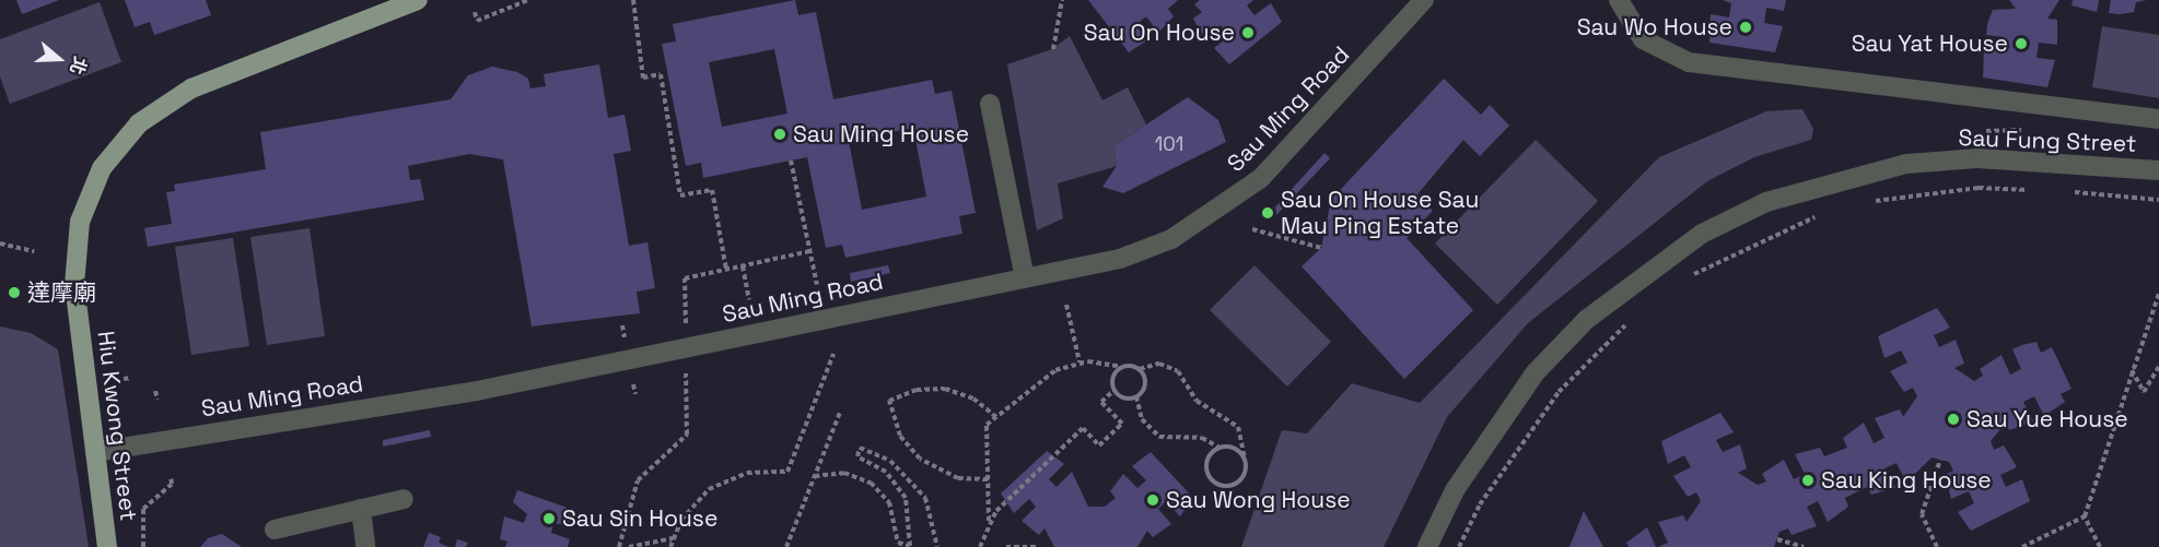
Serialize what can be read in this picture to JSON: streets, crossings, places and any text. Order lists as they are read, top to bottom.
{
  "streets": {
    "main road": ["Hiu Kwong Street"],
    "street": ["Sau Ming Road", "Sau Fung Street"]
  },
  "crossings": [
    ["Sau Ming Road", "Hiu Kwong Street"]
  ],
  "places": [
    "Sau Wo House",
    "Sau On House",
    "Sau Yat House",
    "Sau Ming House",
    "Sau On House Sau Mau Ping Estate",
    "達摩廟",
    "Sau Yue House",
    "Sau King House",
    "Sau Wong House",
    "Sau Sin House"
  ],
  "house_numbers": ["101"],
  "north": "right"
}
